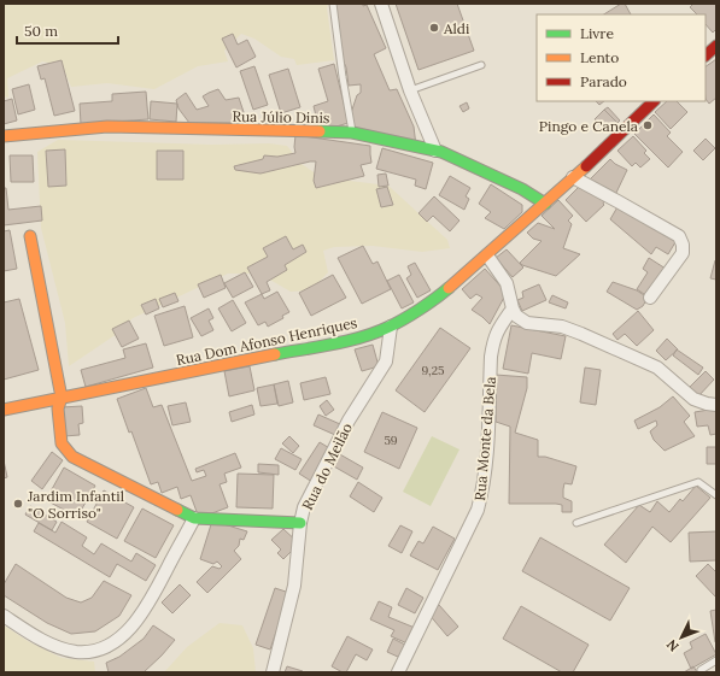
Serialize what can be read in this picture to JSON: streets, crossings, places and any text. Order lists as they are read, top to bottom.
{
  "streets": {
    "main road": ["Rua Júlio Dinis", "Rua Dom Afonso Henriques"],
    "street": ["Rua Monte da Bela", "Rua do Meilão"]
  },
  "crossings": [
    ["Rua Júlio Dinis", "Rua Dom Afonso Henriques"],
    ["Rua Dom Afonso Henriques", "Rua do Meilão"]
  ],
  "places": ["Aldi", "Pingo e Canela", "Jardim Infantil \"O Sorriso\""],
  "house_numbers": ["9,25", "59"],
  "legend": ["Livre", "Lento", "Parado"],
  "scale_bar": "50 m",
  "north": "bottom left"
}
